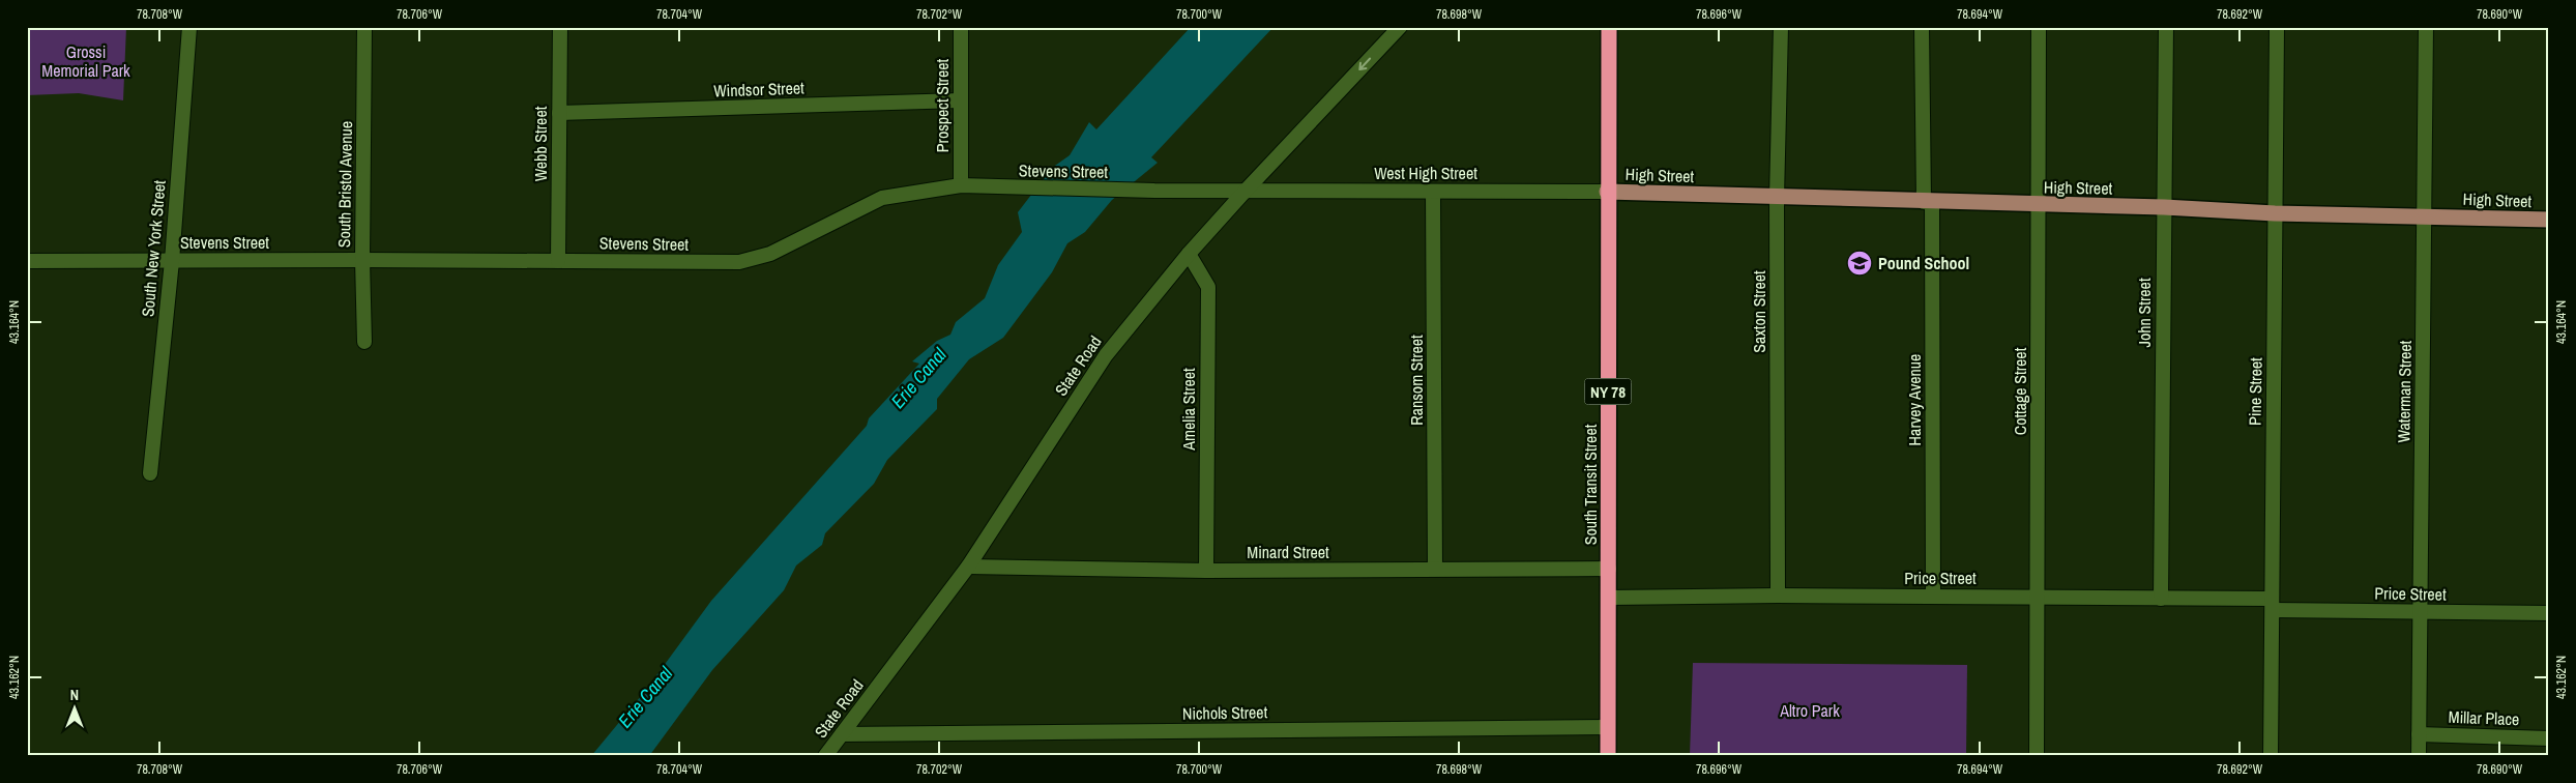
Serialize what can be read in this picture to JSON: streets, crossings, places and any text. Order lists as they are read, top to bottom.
{
  "streets": {
    "highway": ["NY 78", "South Transit Street"],
    "main road": ["High Street"],
    "street": [
      "Windsor Street",
      "Prospect Street",
      "Webb Street",
      "Stevens Street",
      "West High Street",
      "South Bristol Avenue",
      "South New York Street",
      "Saxton Street",
      "John Street",
      "State Road",
      "Ransom Street",
      "Cottage Street",
      "Pine Street",
      "Waterman Street",
      "Harvey Avenue",
      "Amelia Street",
      "Minard Street",
      "Price Street",
      "Nichols Street",
      "Millar Place"
    ]
  },
  "crossings": [
    ["Windsor Street", "Prospect Street"],
    ["Windsor Street", "Webb Street"],
    ["Prospect Street", "Stevens Street"],
    ["Webb Street", "Stevens Street"],
    ["Stevens Street", "West High Street"],
    ["Stevens Street", "South Bristol Avenue"],
    ["Stevens Street", "South New York Street"],
    ["Stevens Street", "State Road"],
    ["West High Street", "High Street"],
    ["West High Street", "State Road"],
    ["West High Street", "Ransom Street"],
    ["West High Street", "South Transit Street"],
    ["High Street", "Saxton Street"],
    ["High Street", "John Street"],
    ["High Street", "Cottage Street"],
    ["High Street", "Pine Street"],
    ["High Street", "Waterman Street"],
    ["High Street", "Harvey Avenue"],
    ["High Street", "South Transit Street"],
    ["Saxton Street", "Price Street"],
    ["John Street", "Price Street"],
    ["State Road", "Amelia Street"],
    ["State Road", "Minard Street"],
    ["State Road", "Nichols Street"],
    ["Ransom Street", "Minard Street"],
    ["Cottage Street", "Price Street"],
    ["Pine Street", "Price Street"],
    ["Waterman Street", "Price Street"],
    ["Waterman Street", "Millar Place"],
    ["Harvey Avenue", "Price Street"],
    ["Amelia Street", "Minard Street"],
    ["South Transit Street", "Minard Street"],
    ["South Transit Street", "Price Street"],
    ["South Transit Street", "Nichols Street"]
  ],
  "water": ["Erie Canal"],
  "parks": ["Grossi Memorial Park", "Altro Park"],
  "places": {
    "school or university": ["Pound School"]
  },
  "north": "top",
  "coordinates": [
    "78.708°W",
    "78.706°W",
    "78.704°W",
    "78.702°W",
    "78.700°W",
    "78.698°W",
    "78.696°W",
    "78.694°W",
    "78.692°W",
    "78.690°W",
    "43.164°N",
    "43.162°N"
  ]
}
